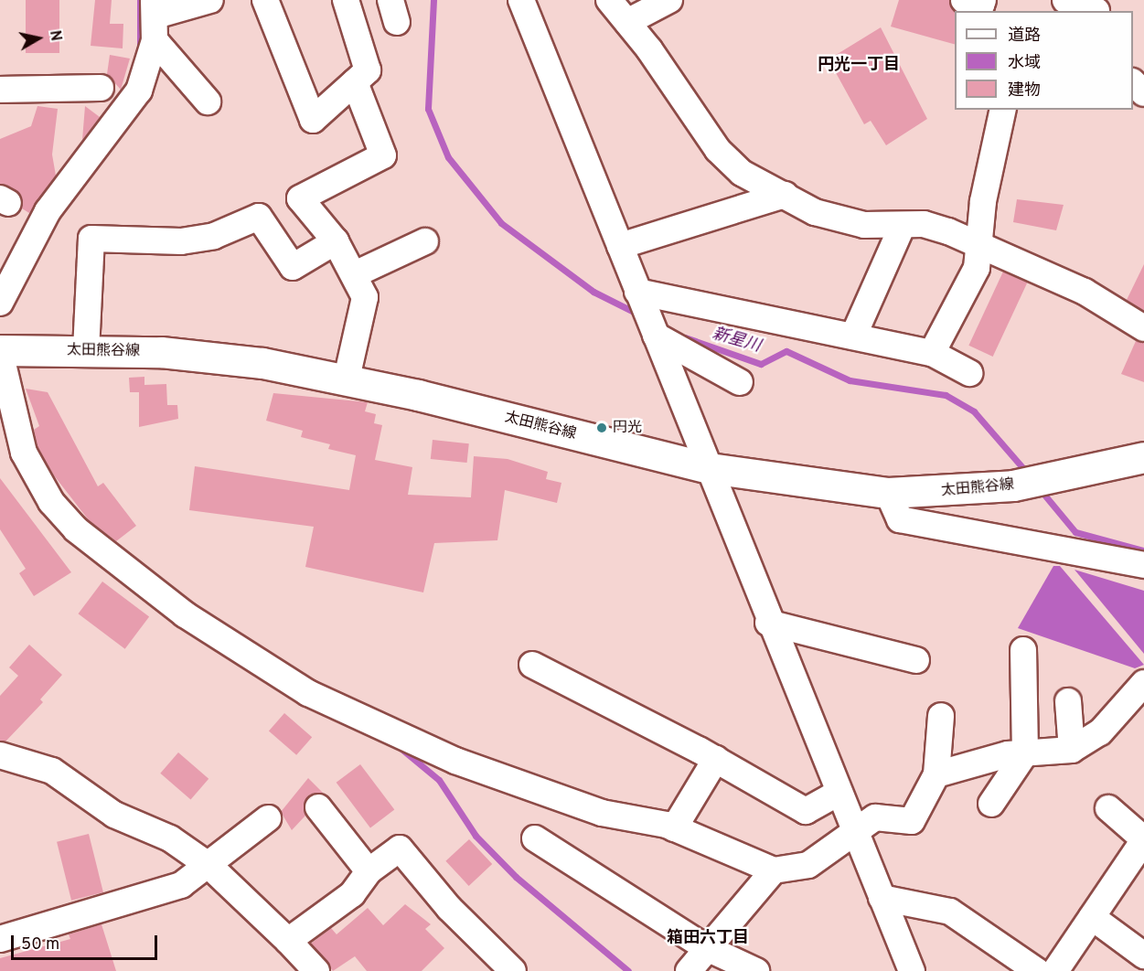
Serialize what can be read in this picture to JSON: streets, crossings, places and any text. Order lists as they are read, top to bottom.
{
  "streets": {
    "main road": ["太田熊谷線"]
  },
  "districts": ["円光一丁目", "箱田六丁目"],
  "water": ["新星川"],
  "places": ["円光"],
  "legend": ["道路", "水域", "建物"],
  "scale_bar": "50 m",
  "north": "right"
}
